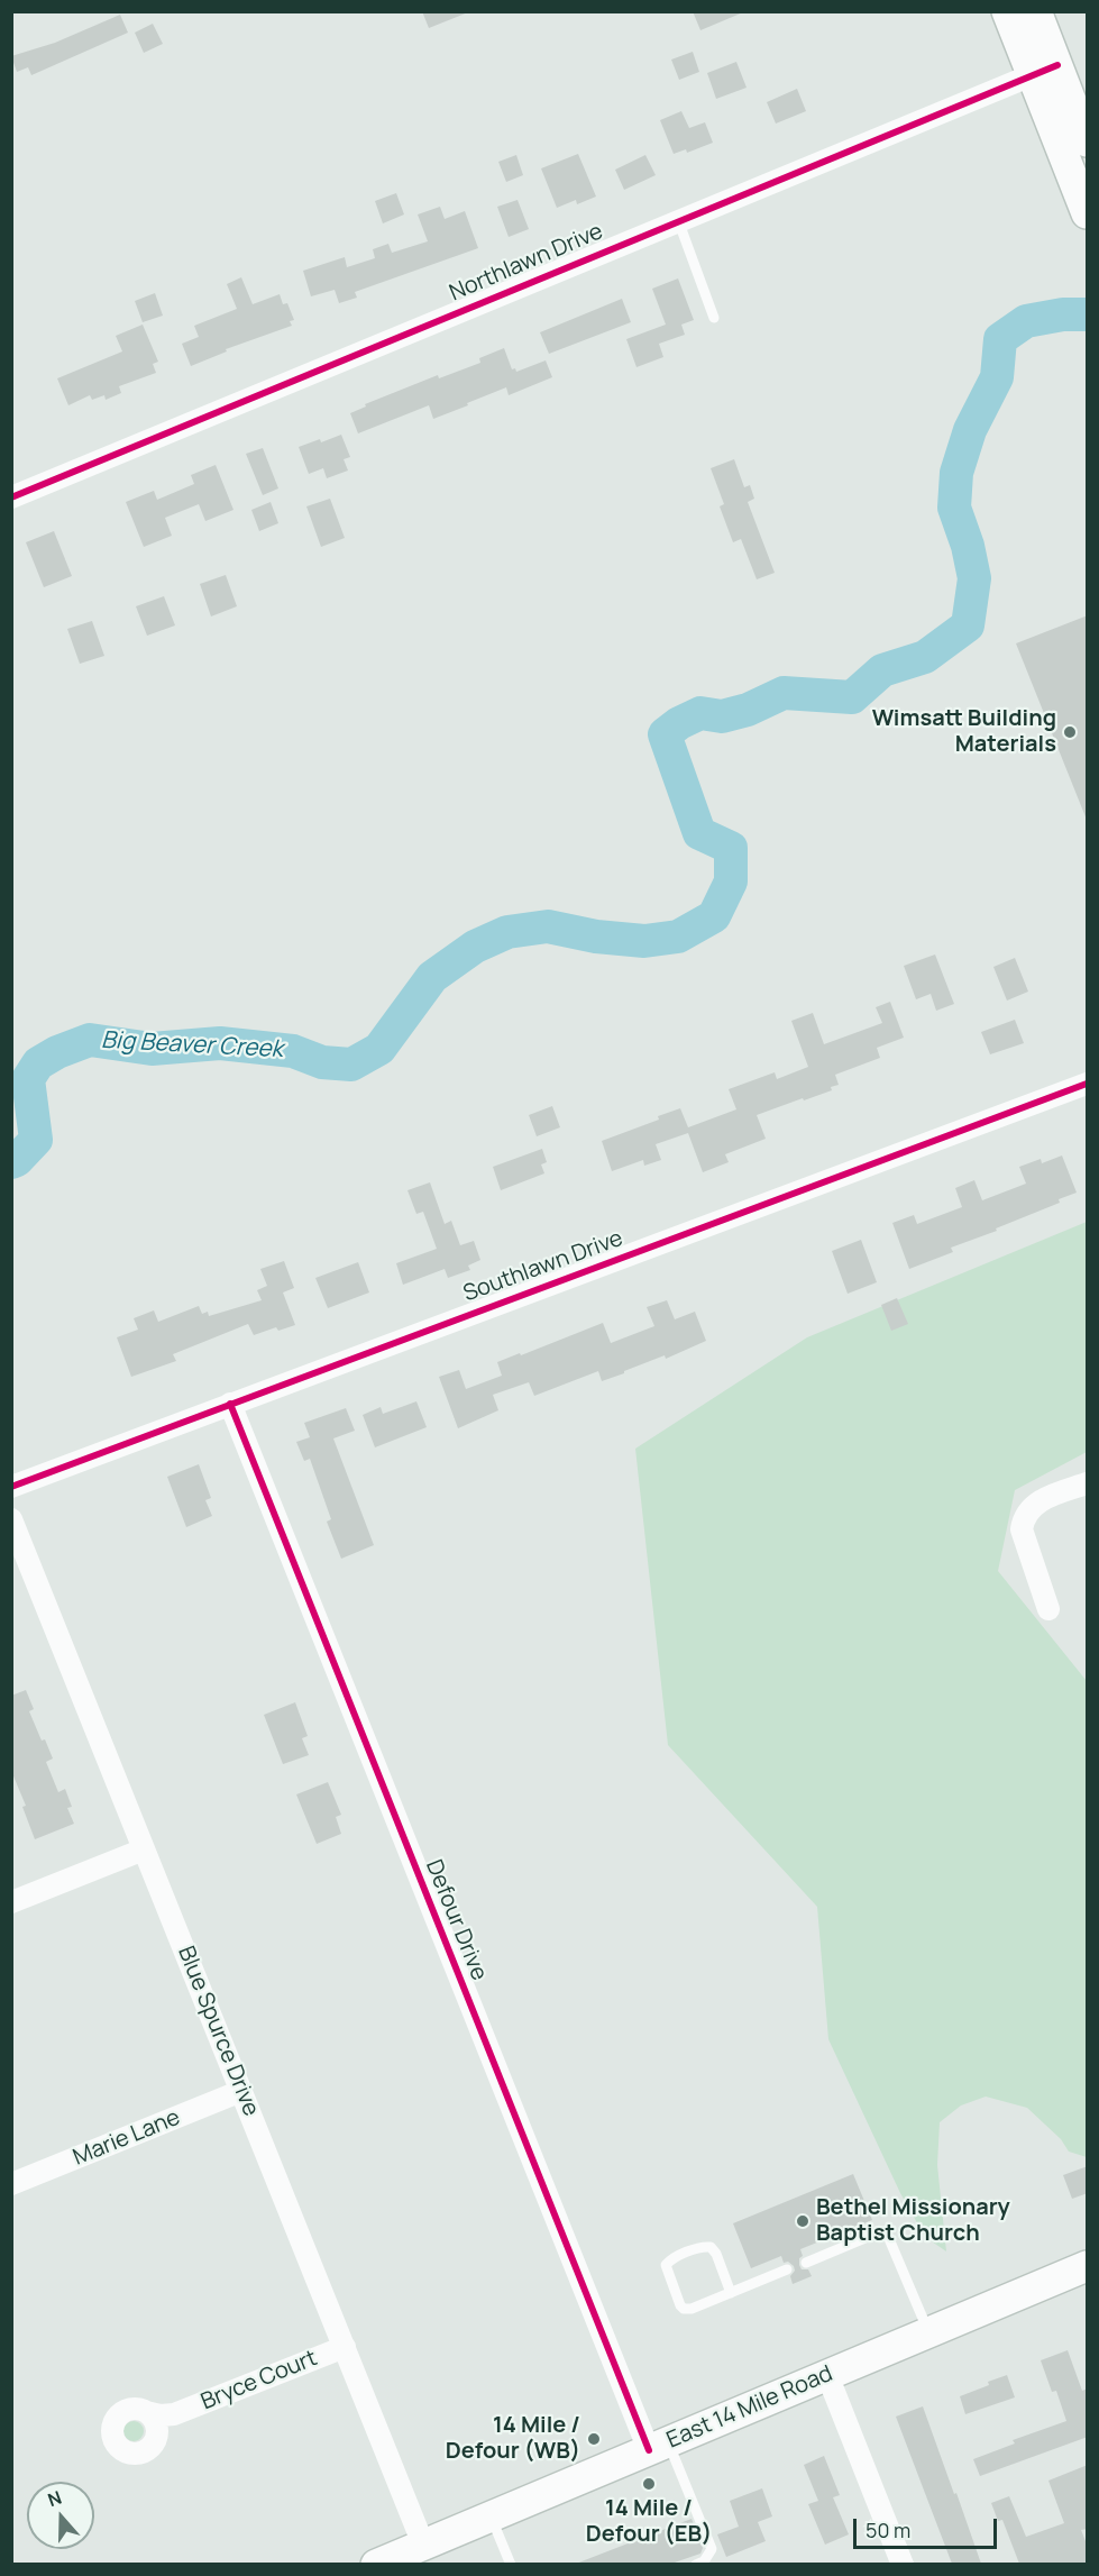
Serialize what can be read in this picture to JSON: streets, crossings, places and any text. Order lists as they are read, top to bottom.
{
  "streets": {
    "main road": ["East 14 Mile Road"],
    "street": [
      "Northlawn Drive",
      "Southlawn Drive",
      "Defour Drive",
      "Blue Spurce Drive",
      "Marie Lane",
      "Bryce Court"
    ]
  },
  "crossings": [
    ["Southlawn Drive", "Defour Drive"],
    ["Defour Drive", "East 14 Mile Road"],
    ["Blue Spurce Drive", "Marie Lane"],
    ["Blue Spurce Drive", "Bryce Court"],
    ["Blue Spurce Drive", "East 14 Mile Road"]
  ],
  "water": ["Big Beaver Creek"],
  "places": [
    "Wimsatt Building Materials",
    "Bethel Missionary Baptist Church",
    "14 Mile / Defour (WB)",
    "14 Mile / Defour (EB)"
  ],
  "scale_bar": "50 m",
  "north": "top"
}
